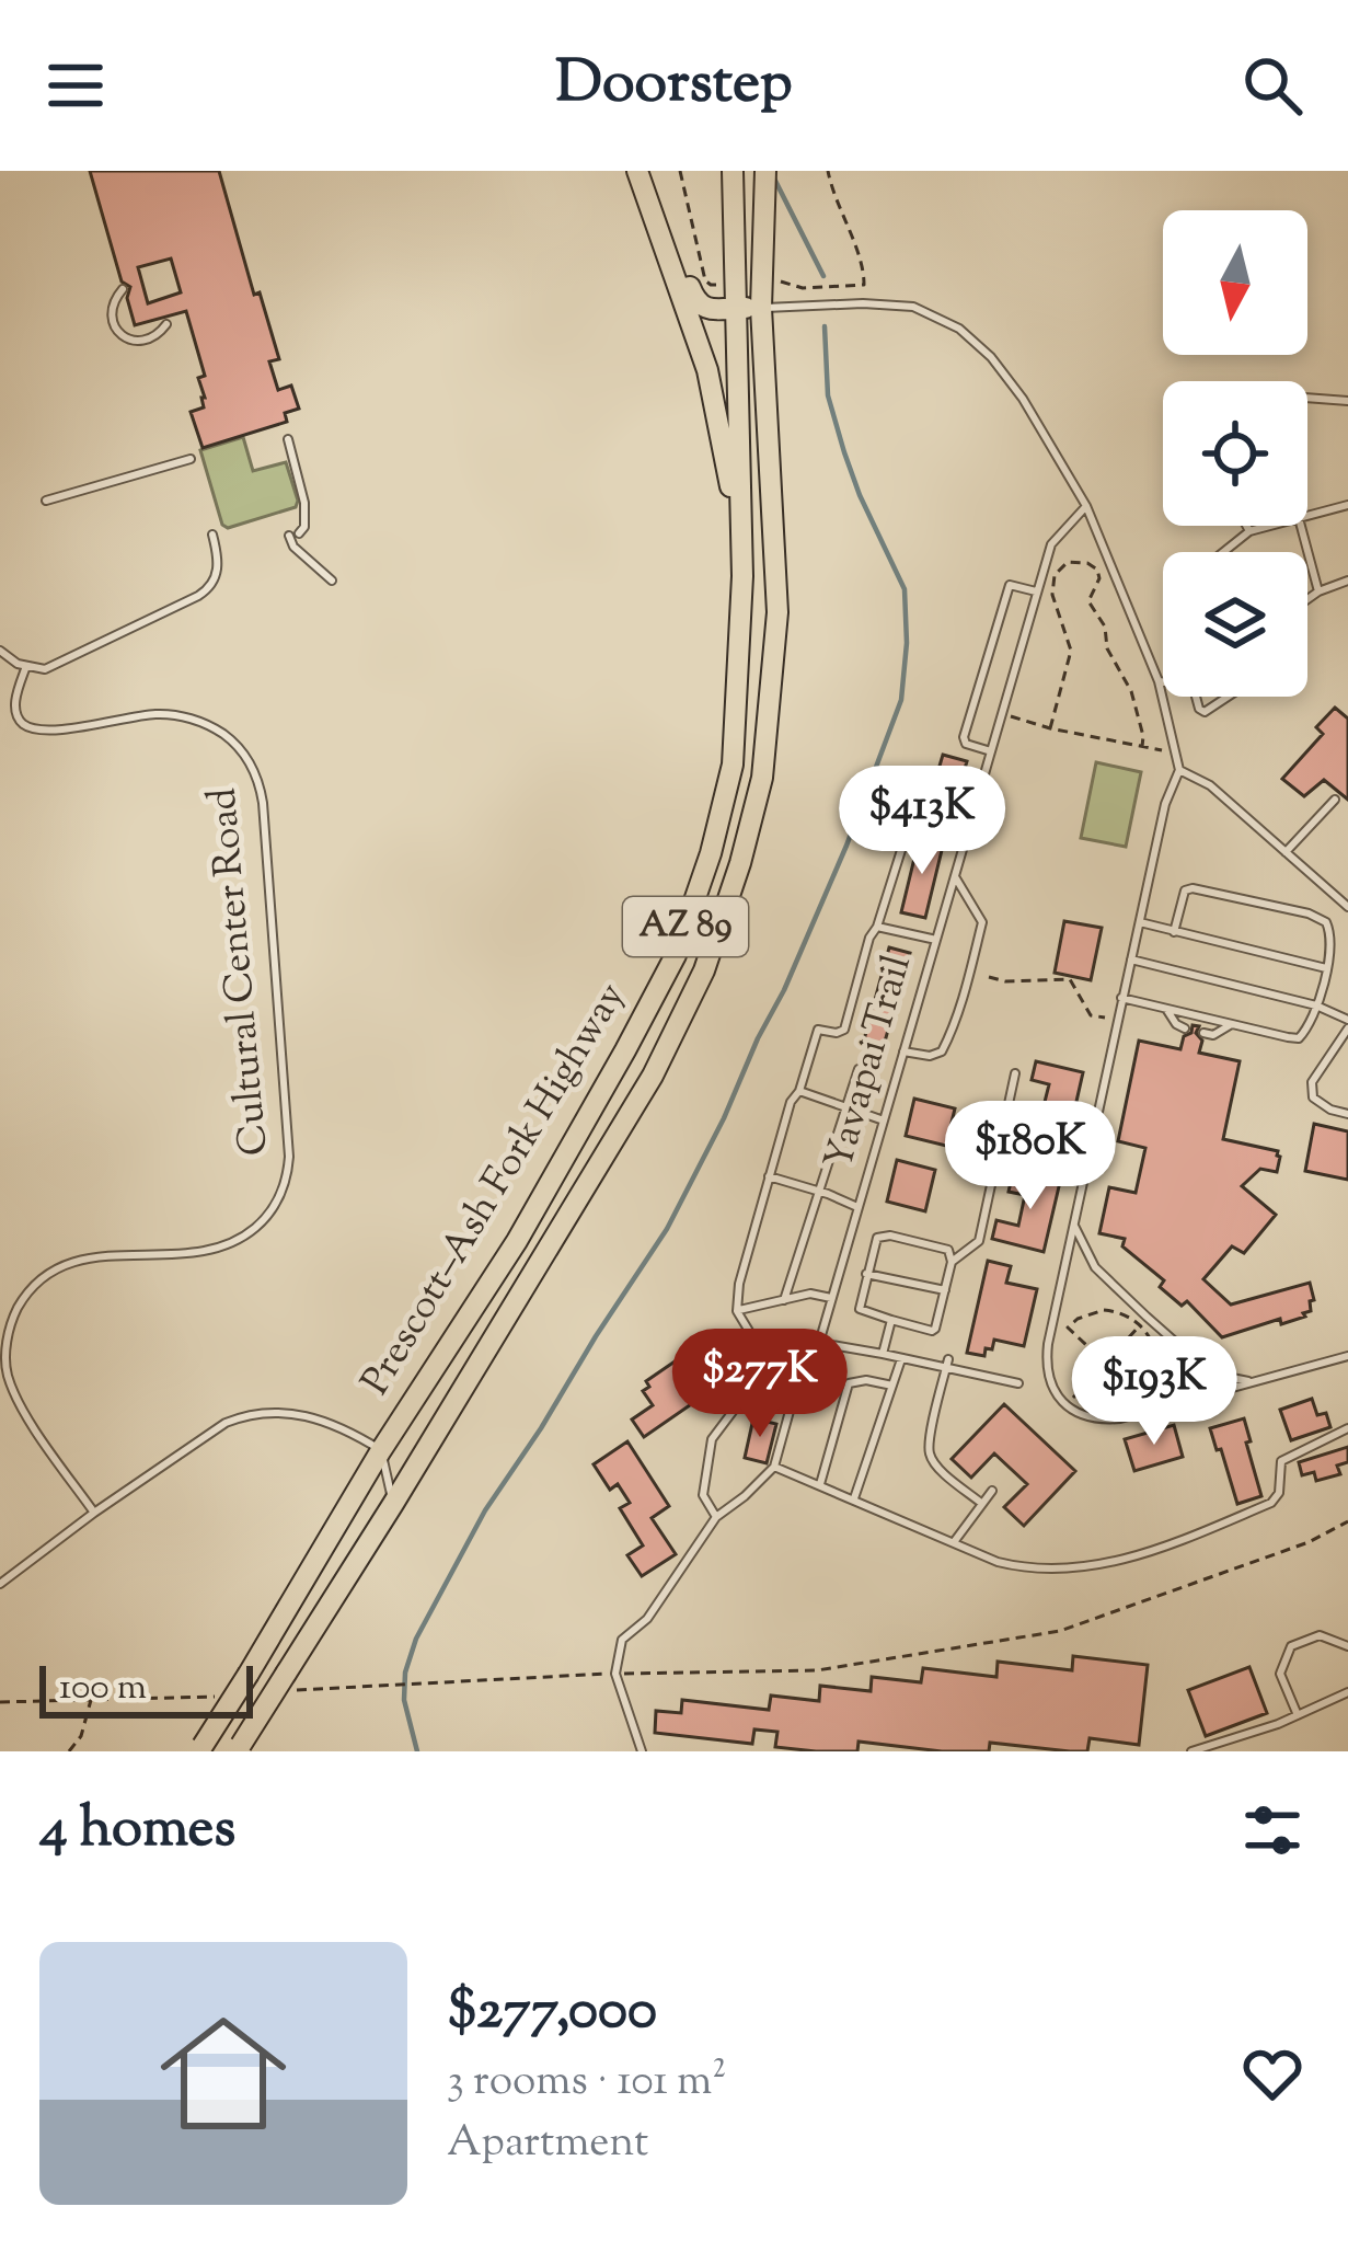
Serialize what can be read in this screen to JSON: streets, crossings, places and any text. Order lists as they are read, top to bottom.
{
  "streets": {
    "main road": ["AZ 89", "Prescott–Ash Fork Highway"],
    "lane": ["Cultural Center Road", "Yavapai Trail"]
  },
  "crossings": [
    ["AZ 89", "Prescott–Ash Fork Highway"]
  ],
  "scale_bar": "100 m",
  "north": "bottom",
  "page": {
    "header": "Doorstep",
    "price": [
      "$413K",
      "$180K",
      "$277K",
      "$193K"
    ],
    "scale": "100 m",
    "heading": "4 homes",
    "list": [
      {
        "name": "$277,000",
        "note": "3 rooms · 101 m² · Apartment"
      }
    ]
  }
}
